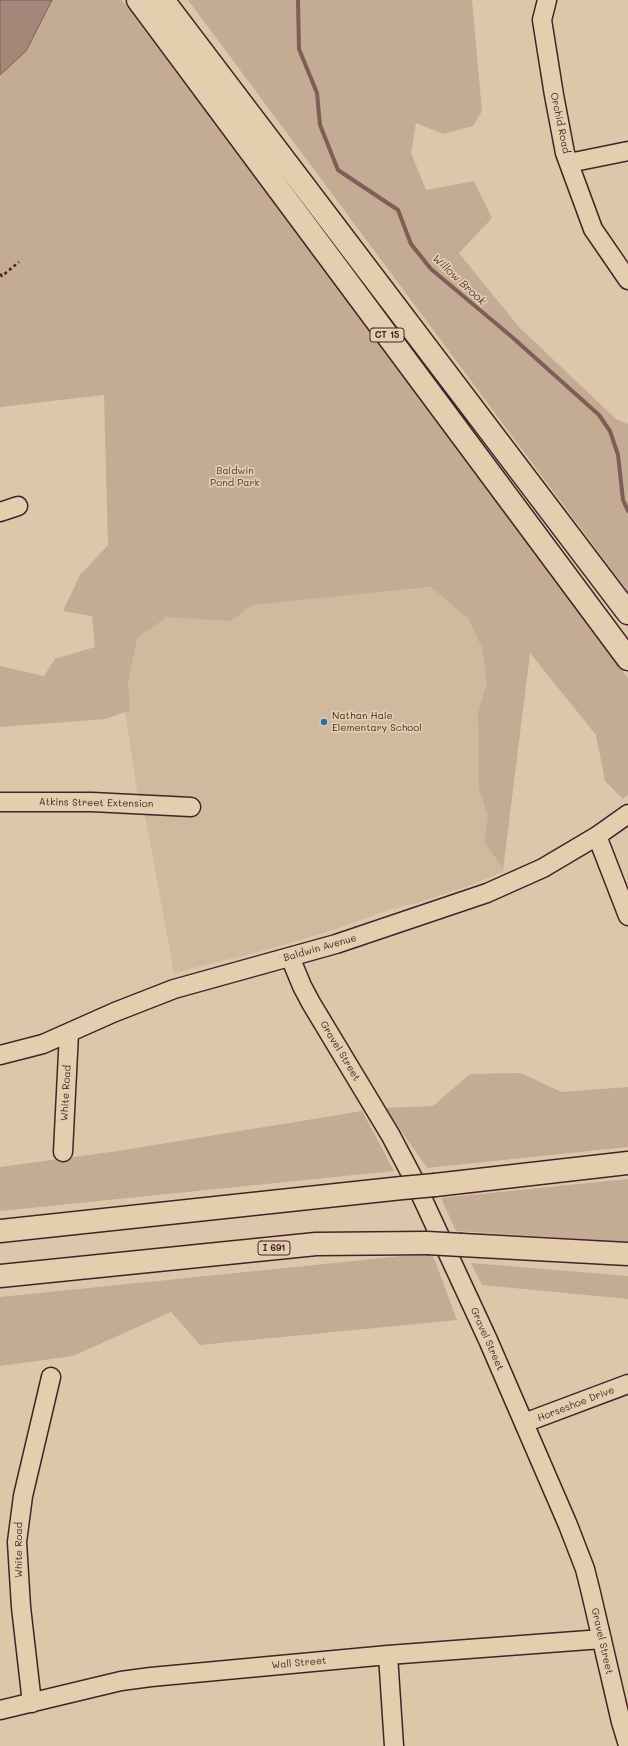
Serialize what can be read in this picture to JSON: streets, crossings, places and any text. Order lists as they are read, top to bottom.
{
  "streets": {
    "highway": ["CT 15", "I 691"],
    "street": [
      "Orchid Road",
      "Atkins Street Extension",
      "Baldwin Avenue",
      "Gravel Street",
      "White Road",
      "Horseshoe Drive",
      "Wall Street"
    ]
  },
  "crossings": [
    ["Baldwin Avenue", "Gravel Street"],
    ["Baldwin Avenue", "White Road"],
    ["Gravel Street", "Horseshoe Drive"],
    ["Gravel Street", "Wall Street"],
    ["White Road", "Wall Street"]
  ],
  "water": ["Willow Brook"],
  "parks": ["Baldwin Pond Park"],
  "places": ["Nathan Hale Elementary School"]
}
